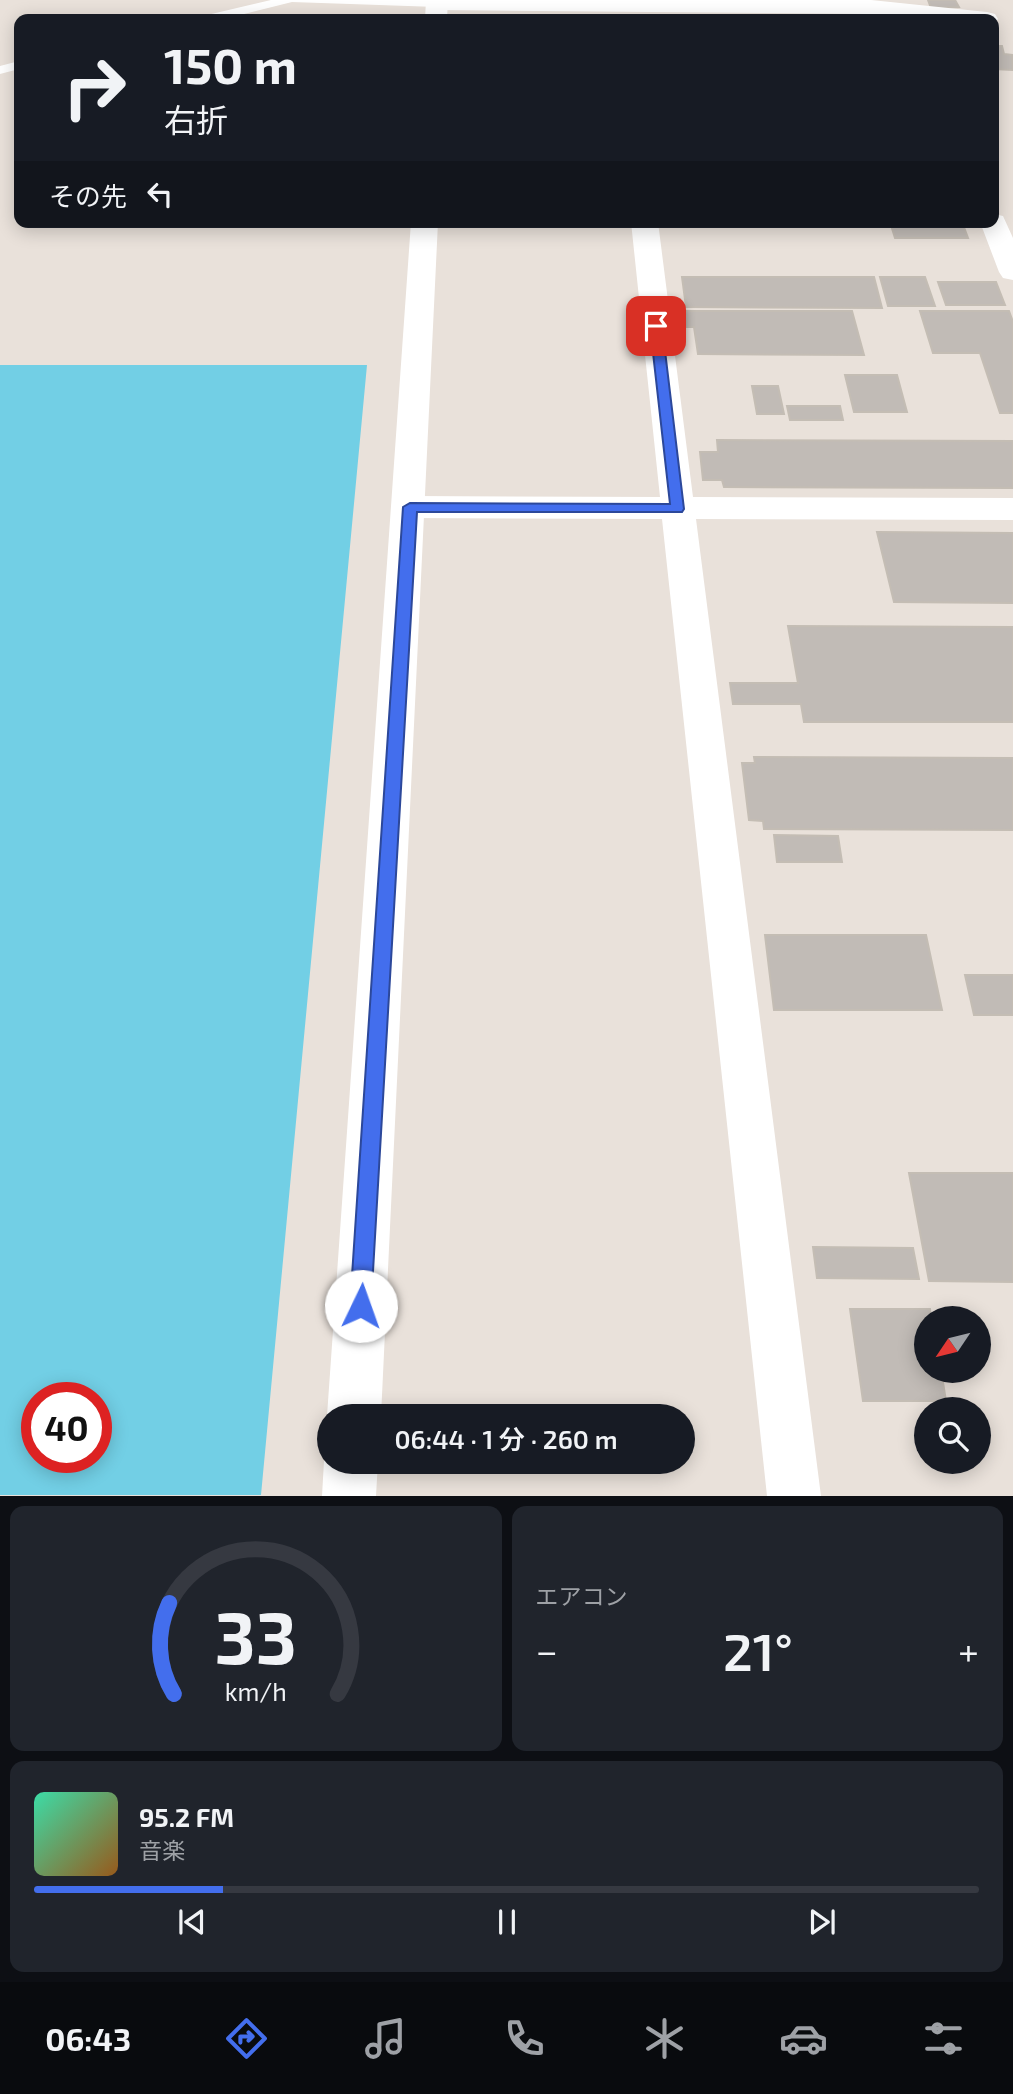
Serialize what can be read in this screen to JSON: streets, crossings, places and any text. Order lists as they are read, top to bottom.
{
  "north": "bottom left",
  "page": {
    "turn": ["150 m", "右折"],
    "then": "その先",
    "limit": "40",
    "trip": "06:44 · 1 分 · 260 m",
    "tile": "エアコン",
    "heat": ["−", "21°", "+"],
    "song": ["95.2 FM", "音楽"],
    "tabs": "06:43",
    "gauge": ["33", "km/h"]
  }
}
